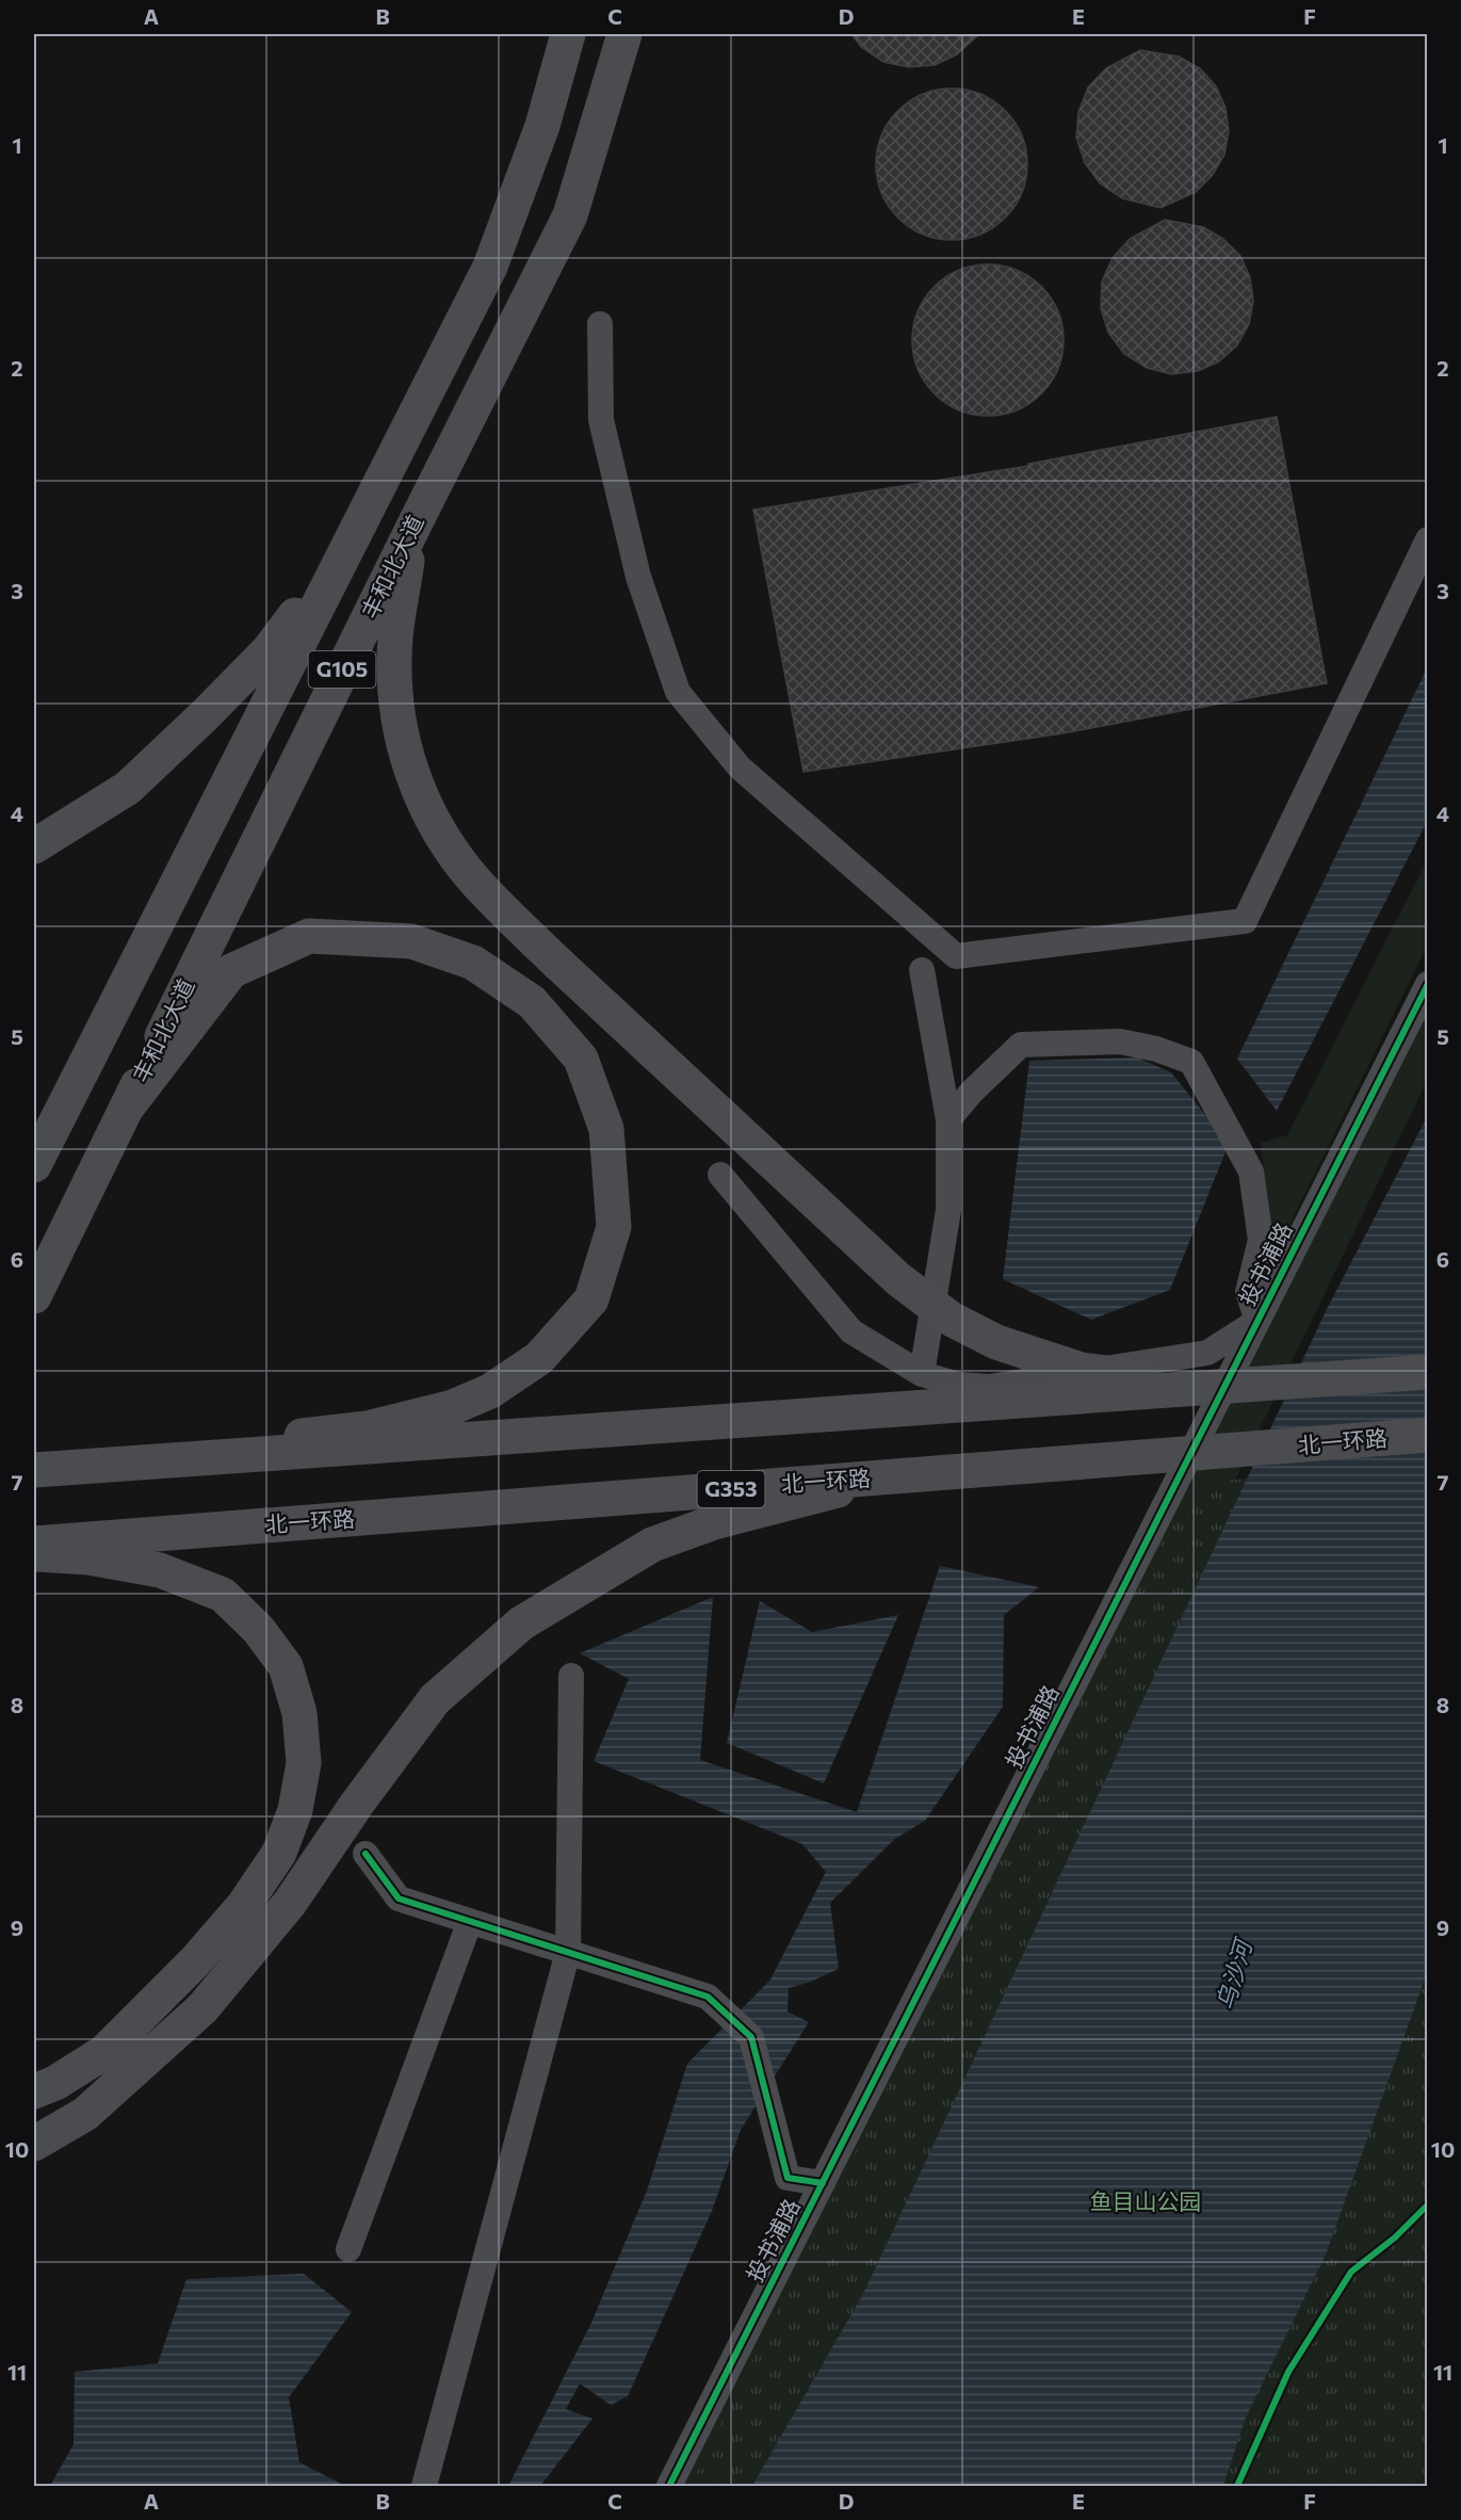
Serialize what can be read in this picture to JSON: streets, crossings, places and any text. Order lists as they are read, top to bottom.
{
  "streets": {
    "highway": [
      "丰和北大道",
      "G105",
      "北一环路",
      "G353"
    ],
    "street": ["投书浦路"]
  },
  "water": ["乌沙河"],
  "parks": ["鱼目山公园"],
  "grid": {
    "columns": [
      "A",
      "B",
      "C",
      "D",
      "E",
      "F"
    ],
    "rows": [
      "1",
      "2",
      "3",
      "4",
      "5",
      "6",
      "7",
      "8",
      "9",
      "10",
      "11"
    ]
  }
}
